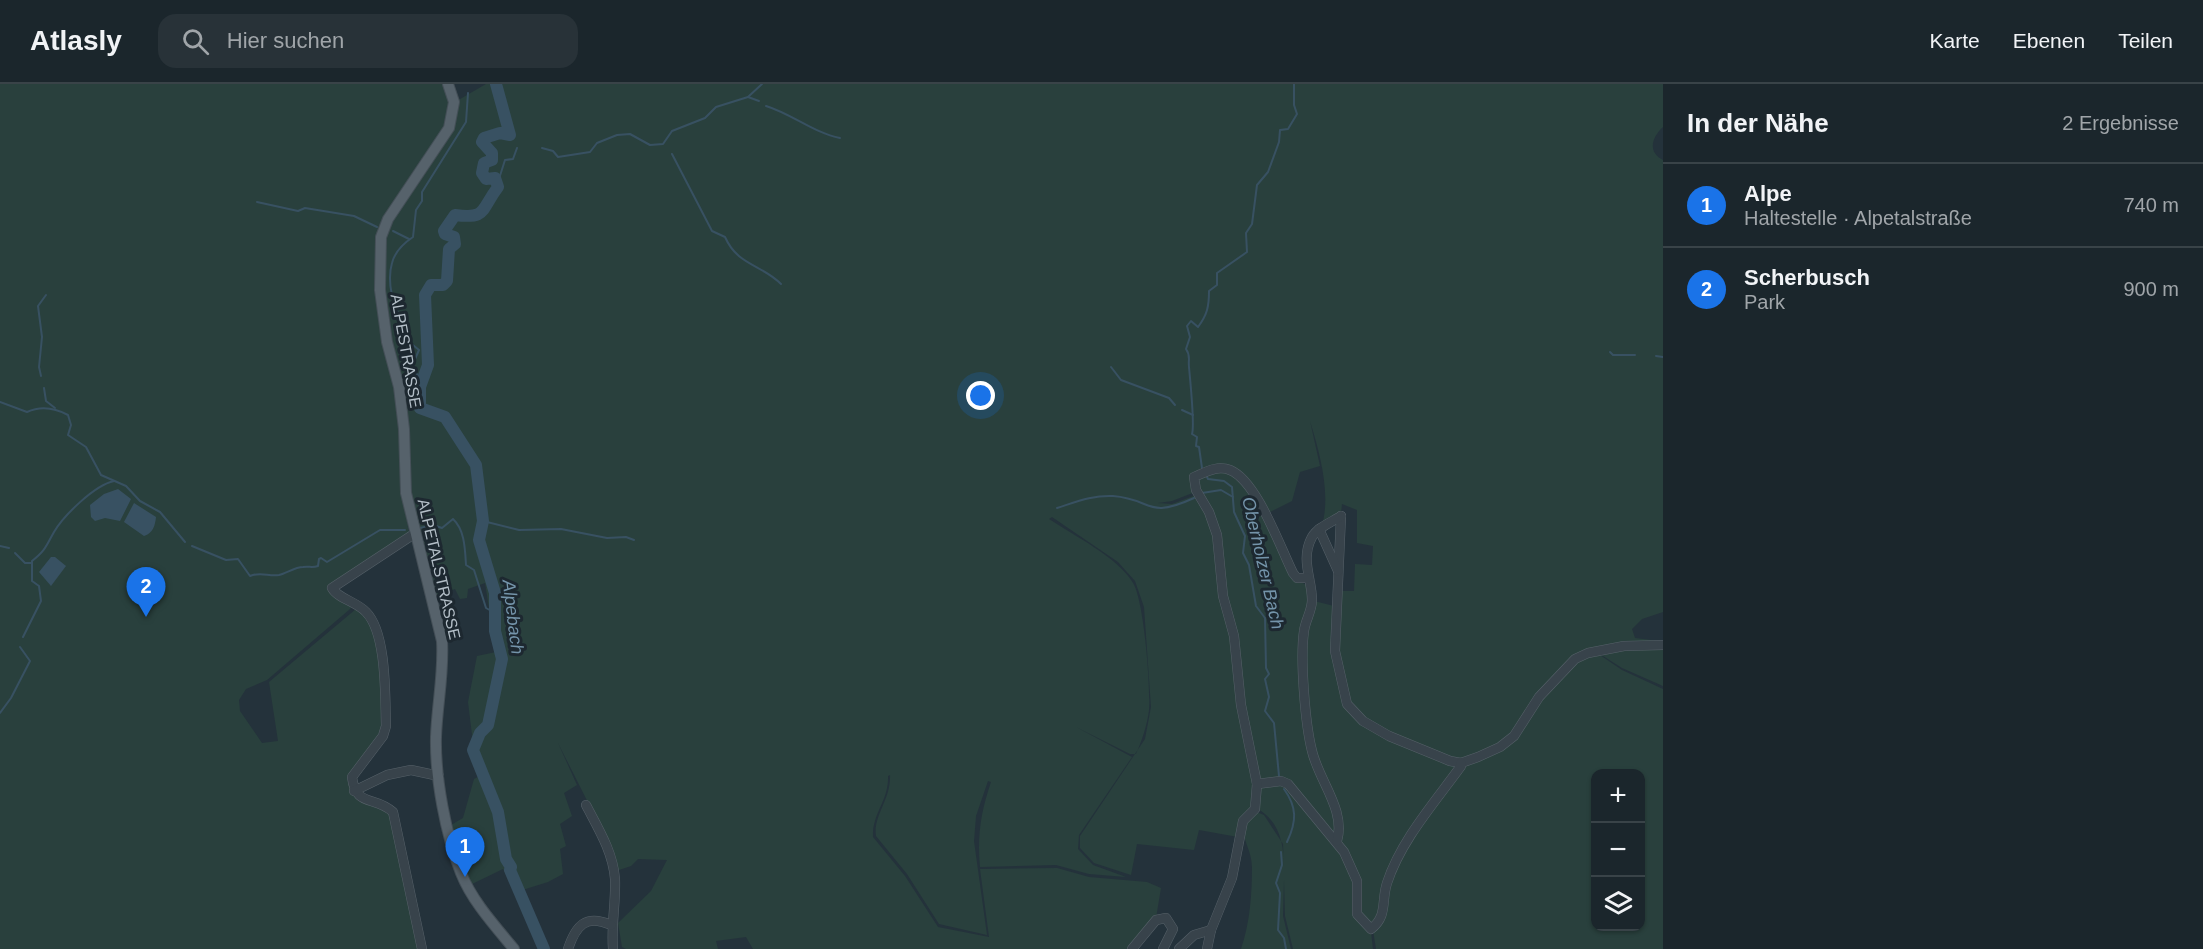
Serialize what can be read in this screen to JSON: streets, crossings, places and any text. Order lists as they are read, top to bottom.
{
  "streets": {
    "main road": ["ALPESTRASSE", "ALPETALSTRASSE"]
  },
  "crossings": [
    ["ALPESTRASSE", "ALPETALSTRASSE"]
  ],
  "water": ["Oberholzer Bach", "Alpebach"],
  "page": {
    "header": "Atlasly",
    "search": "Hier suchen",
    "nav": ["Karte", "Ebenen", "Teilen"],
    "heading": ["In der Nähe", "2 Ergebnisse"],
    "list": [
      {
        "mark": "1",
        "name": "Alpe",
        "note": "Haltestelle · Alpetalstraße",
        "value": "740 m"
      },
      {
        "mark": "2",
        "name": "Scherbusch",
        "note": "Park",
        "value": "900 m"
      }
    ],
    "pins": ["2", "1"],
    "map_buttons": ["+", "−"]
  }
}
